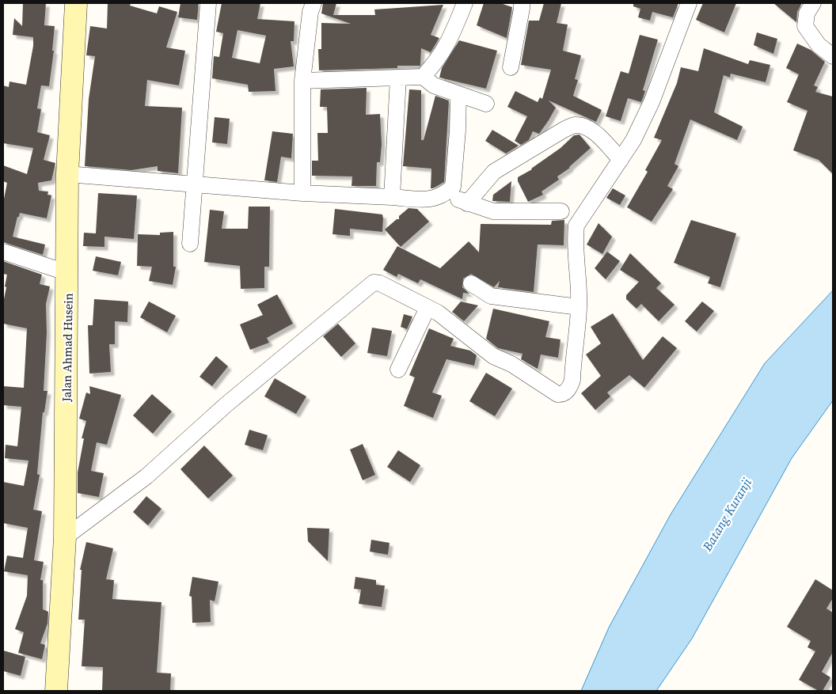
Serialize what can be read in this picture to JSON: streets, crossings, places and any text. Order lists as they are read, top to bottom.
{
  "streets": {
    "main road": ["Jalan Ahmad Husein"]
  },
  "water": ["Batang Kuranji"]
}
